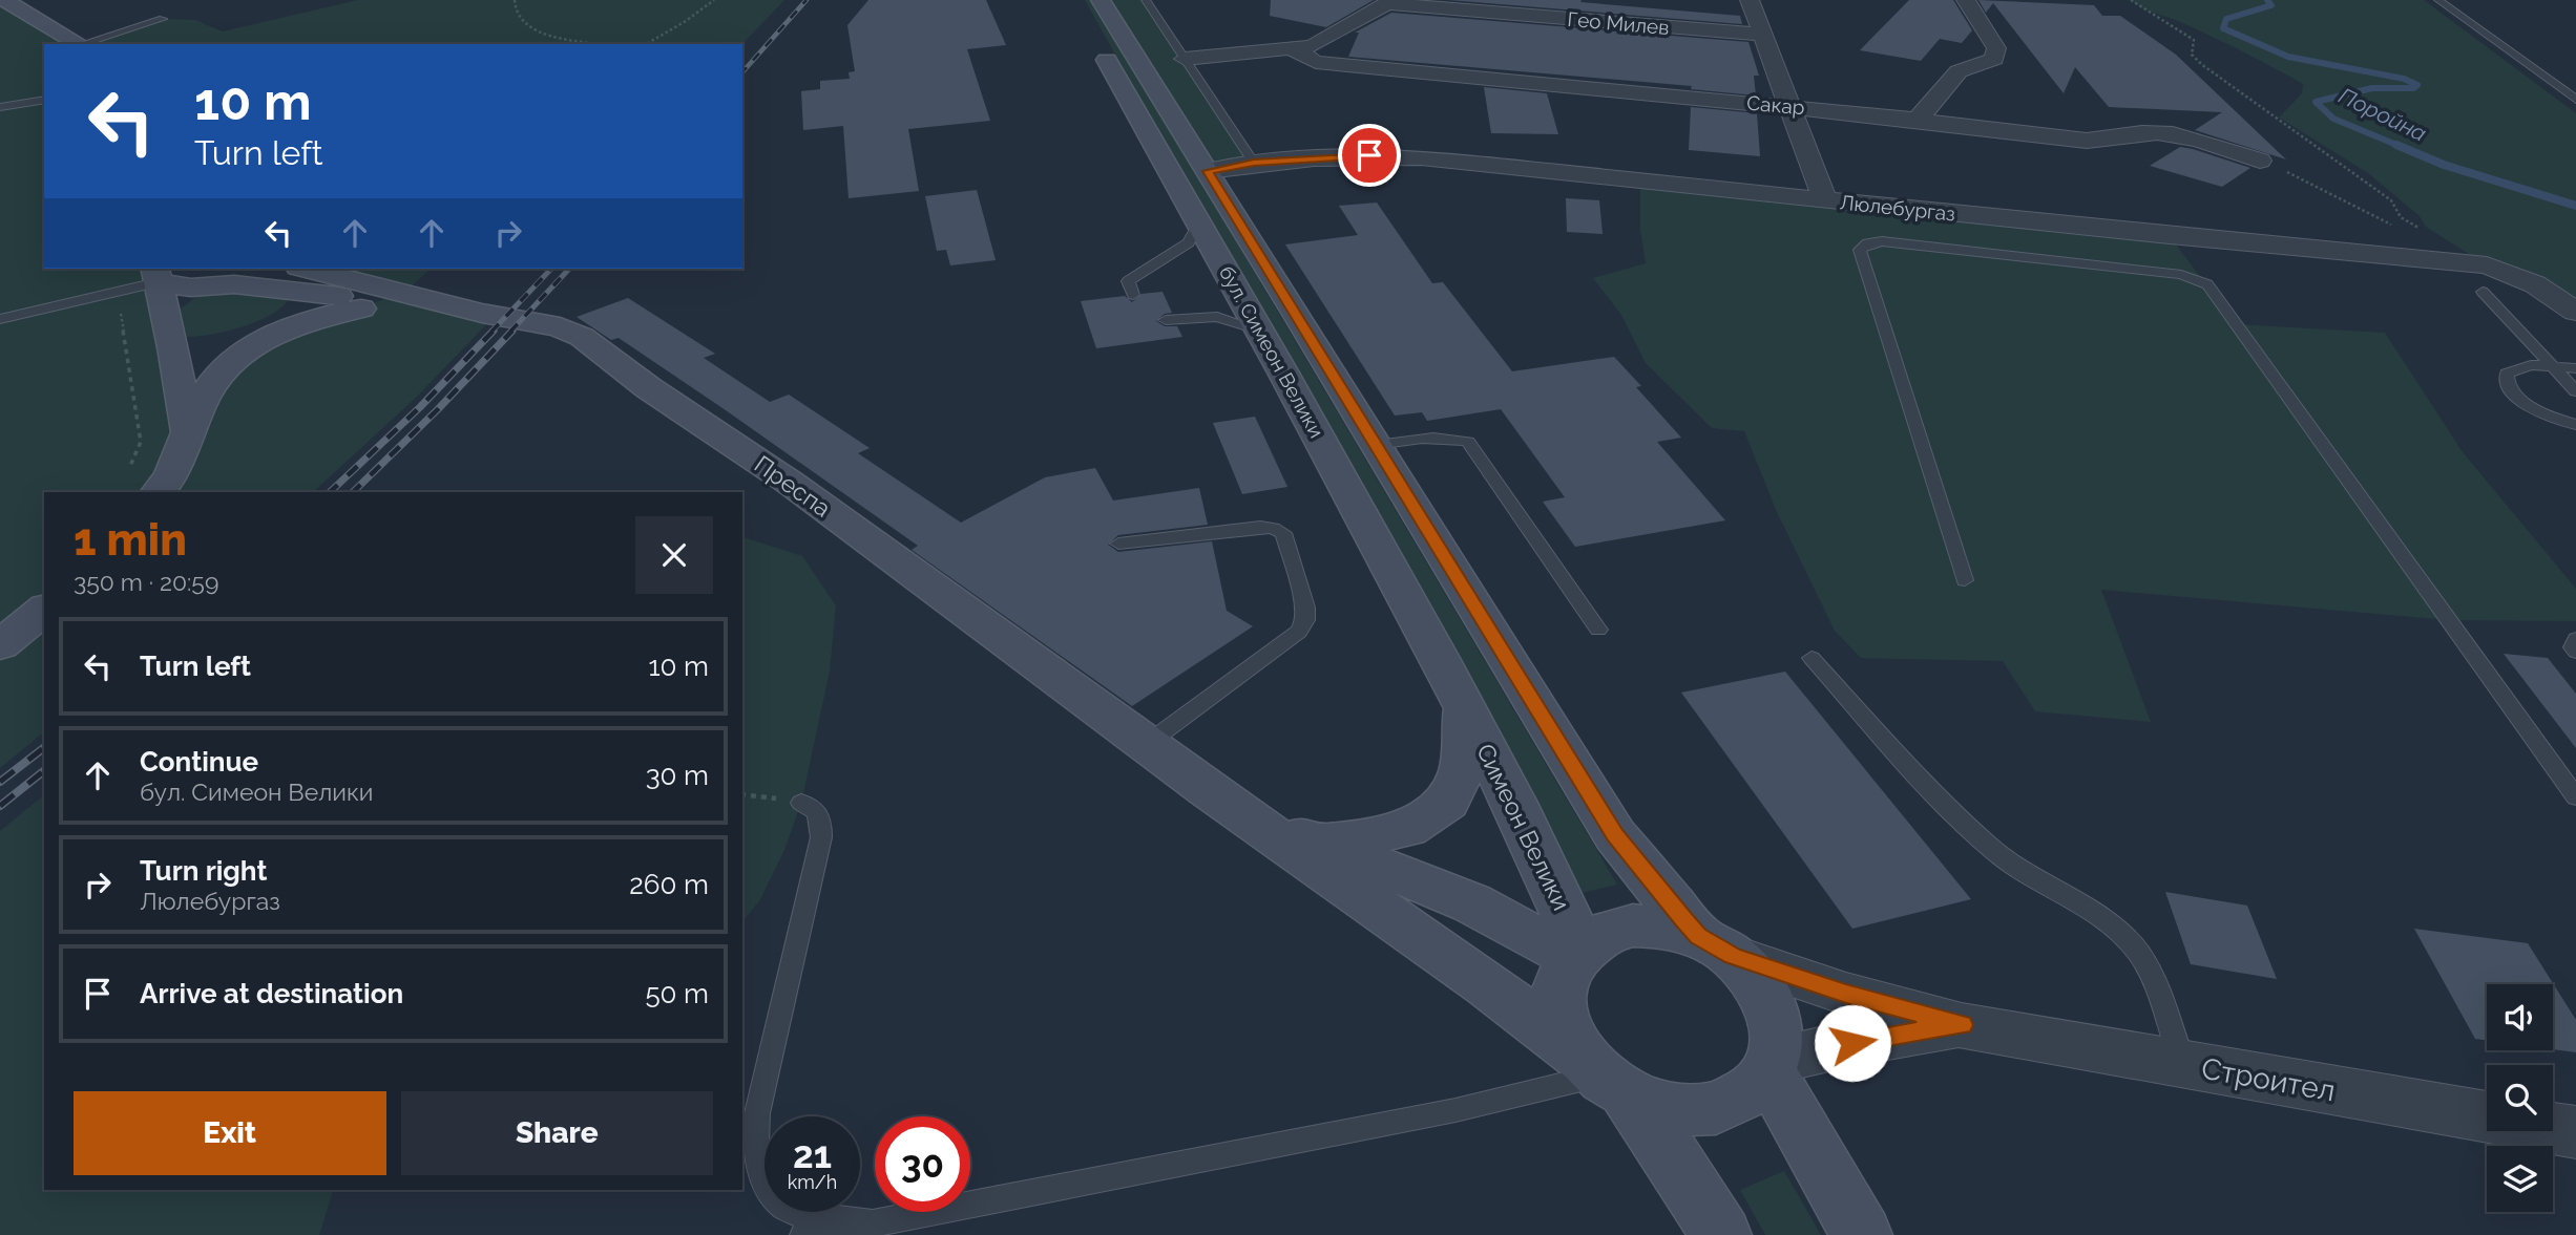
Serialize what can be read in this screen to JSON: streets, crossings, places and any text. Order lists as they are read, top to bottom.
{
  "streets": {
    "main road": ["бул. Симеон Велики", "Преспа", "Симеон Велики"],
    "street": [
      "Гео Милев",
      "Сакар",
      "Люлебургаз",
      "Строител"
    ]
  },
  "crossings": [
    ["Люлебургаз", "бул. Симеон Велики"],
    ["бул. Симеон Велики", "Симеон Велики"]
  ],
  "water": ["Поройна"],
  "page": {
    "turn": ["10 m", "Turn left"],
    "heading": ["1 min", "350 m · 20:59"],
    "list": [
      {
        "name": "Turn left",
        "value": "10 m"
      },
      {
        "name": "Continue",
        "note": "бул. Симеон Велики",
        "value": "30 m"
      },
      {
        "name": "Turn right",
        "note": "Люлебургаз",
        "value": "260 m"
      },
      {
        "name": "Arrive at destination",
        "value": "50 m"
      }
    ],
    "buttons": ["Exit", "Share"],
    "speed": "21 km/h",
    "limit": "30"
  }
}
